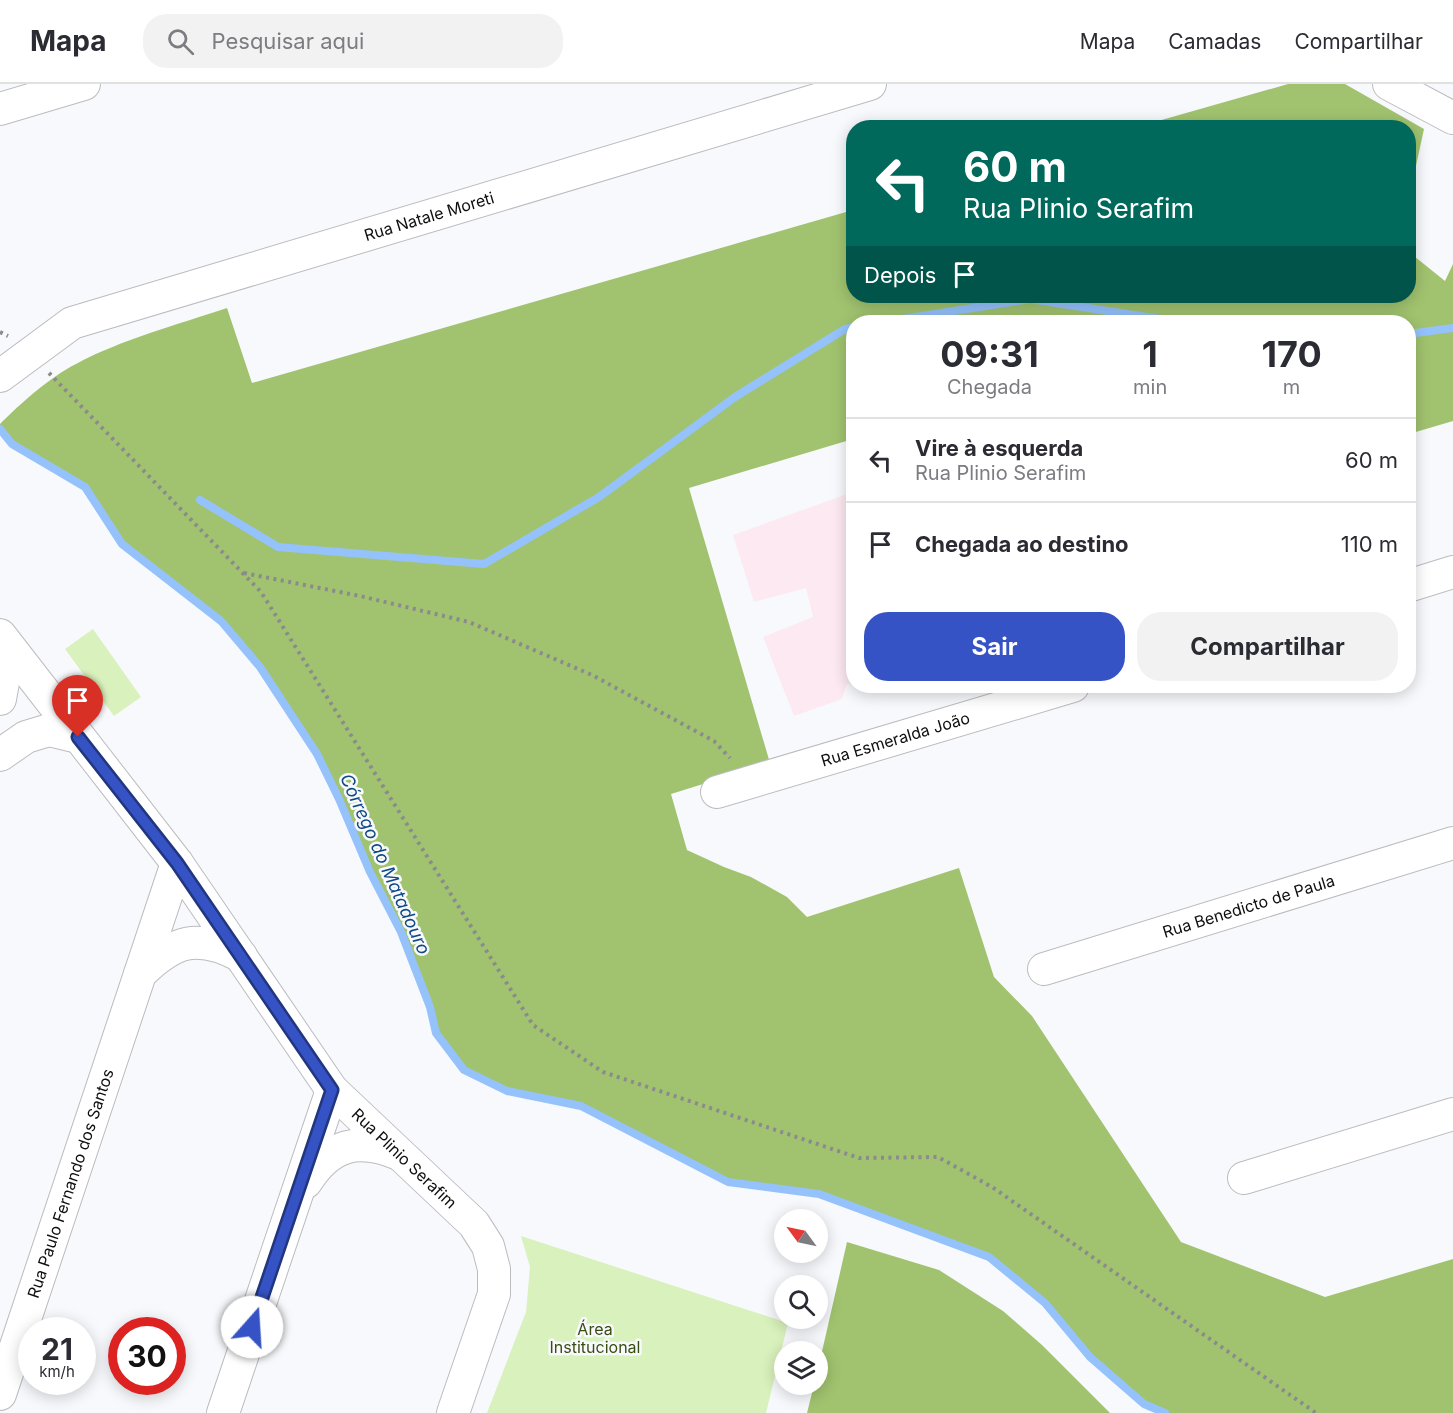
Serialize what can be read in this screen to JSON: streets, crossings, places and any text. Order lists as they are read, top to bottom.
{
  "streets": {
    "street": [
      "Rua Natale Moreti",
      "Rua Esmeralda João",
      "Rua Benedicto de Paula",
      "Rua Plinio Serafim",
      "Rua Paulo Fernando dos Santos"
    ]
  },
  "crossings": [
    ["Rua Plinio Serafim", "Rua Paulo Fernando dos Santos"]
  ],
  "water": ["Córrego do Matadouro"],
  "parks": ["Área Institucional"],
  "north": "top left",
  "page": {
    "header": "Mapa",
    "search": "Pesquisar aqui",
    "nav": ["Mapa", "Camadas", "Compartilhar"],
    "turn": ["60 m", "Rua Plinio Serafim"],
    "then": "Depois",
    "eta": [
      "09:31",
      "Chegada",
      "1",
      "min",
      "170",
      "m"
    ],
    "list": [
      {
        "name": "Vire à esquerda",
        "note": "Rua Plinio Serafim",
        "value": "60 m"
      },
      {
        "name": "Chegada ao destino",
        "value": "110 m"
      }
    ],
    "buttons": ["Sair", "Compartilhar"],
    "speed": "21 km/h",
    "limit": "30"
  }
}
